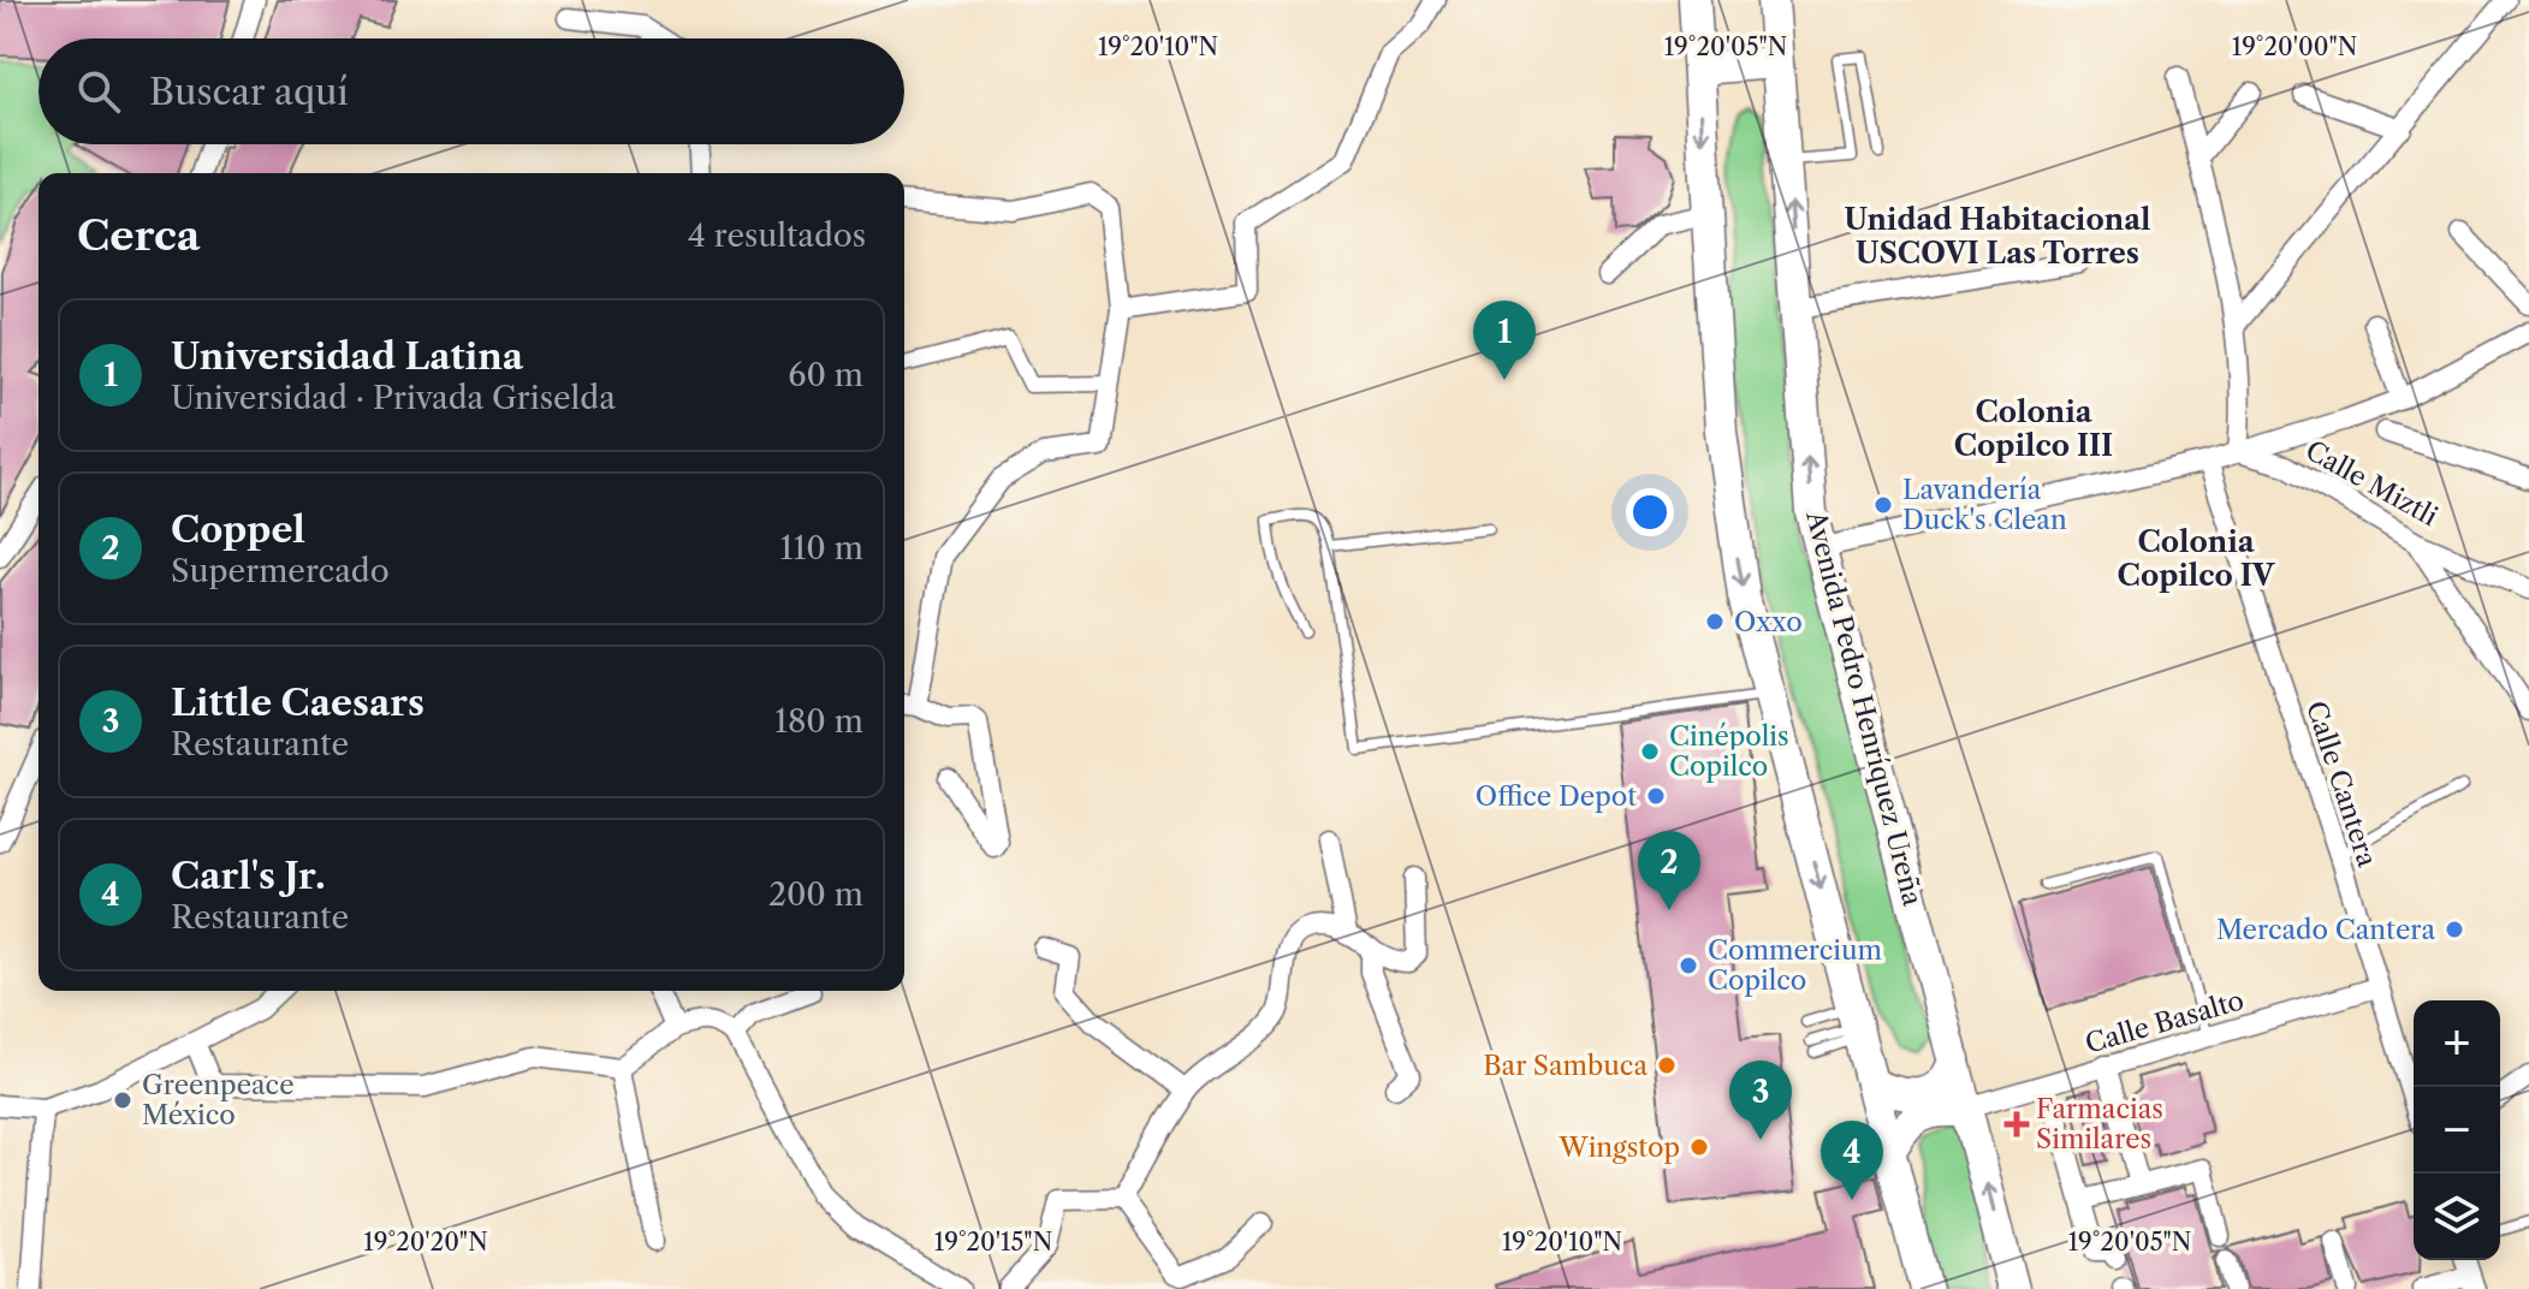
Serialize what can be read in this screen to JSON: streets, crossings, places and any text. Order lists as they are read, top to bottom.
{
  "streets": {
    "main road": ["Avenida Pedro Henríquez Ureña"],
    "street": ["Calle Miztli", "Calle Cantera", "Calle Basalto"]
  },
  "crossings": [
    ["Avenida Pedro Henríquez Ureña", "Calle Basalto"],
    ["Calle Cantera", "Calle Basalto"]
  ],
  "districts": ["Unidad Habitacional USCOVI Las Torres", "Colonia Copilco III", "Colonia Copilco IV"],
  "places": {
    "other": [
      "Lavandería Duck's Clean",
      "Oxxo",
      "Cinépolis Copilco",
      "Office Depot",
      "Mercado Cantera",
      "Commercium Copilco",
      "Bar Sambuca",
      "Greenpeace México",
      "Wingstop"
    ],
    "health": ["Farmacias Similares"]
  },
  "page": {
    "search": "Buscar aquí",
    "heading": ["Cerca", "4 resultados"],
    "list": [
      {
        "mark": "1",
        "name": "Universidad Latina",
        "note": "Universidad · Privada Griselda",
        "value": "60 m"
      },
      {
        "mark": "2",
        "name": "Coppel",
        "note": "Supermercado",
        "value": "110 m"
      },
      {
        "mark": "3",
        "name": "Little Caesars",
        "note": "Restaurante",
        "value": "180 m"
      },
      {
        "mark": "4",
        "name": "Carl's Jr.",
        "note": "Restaurante",
        "value": "200 m"
      }
    ],
    "pins": [
      "1",
      "2",
      "3",
      "4"
    ],
    "map_buttons": ["+", "−"]
  },
  "coordinates": [
    "19°20'10\"N",
    "19°20'05\"N",
    "19°20'00\"N",
    "19°20'20\"N",
    "19°20'15\"N"
  ]
}
